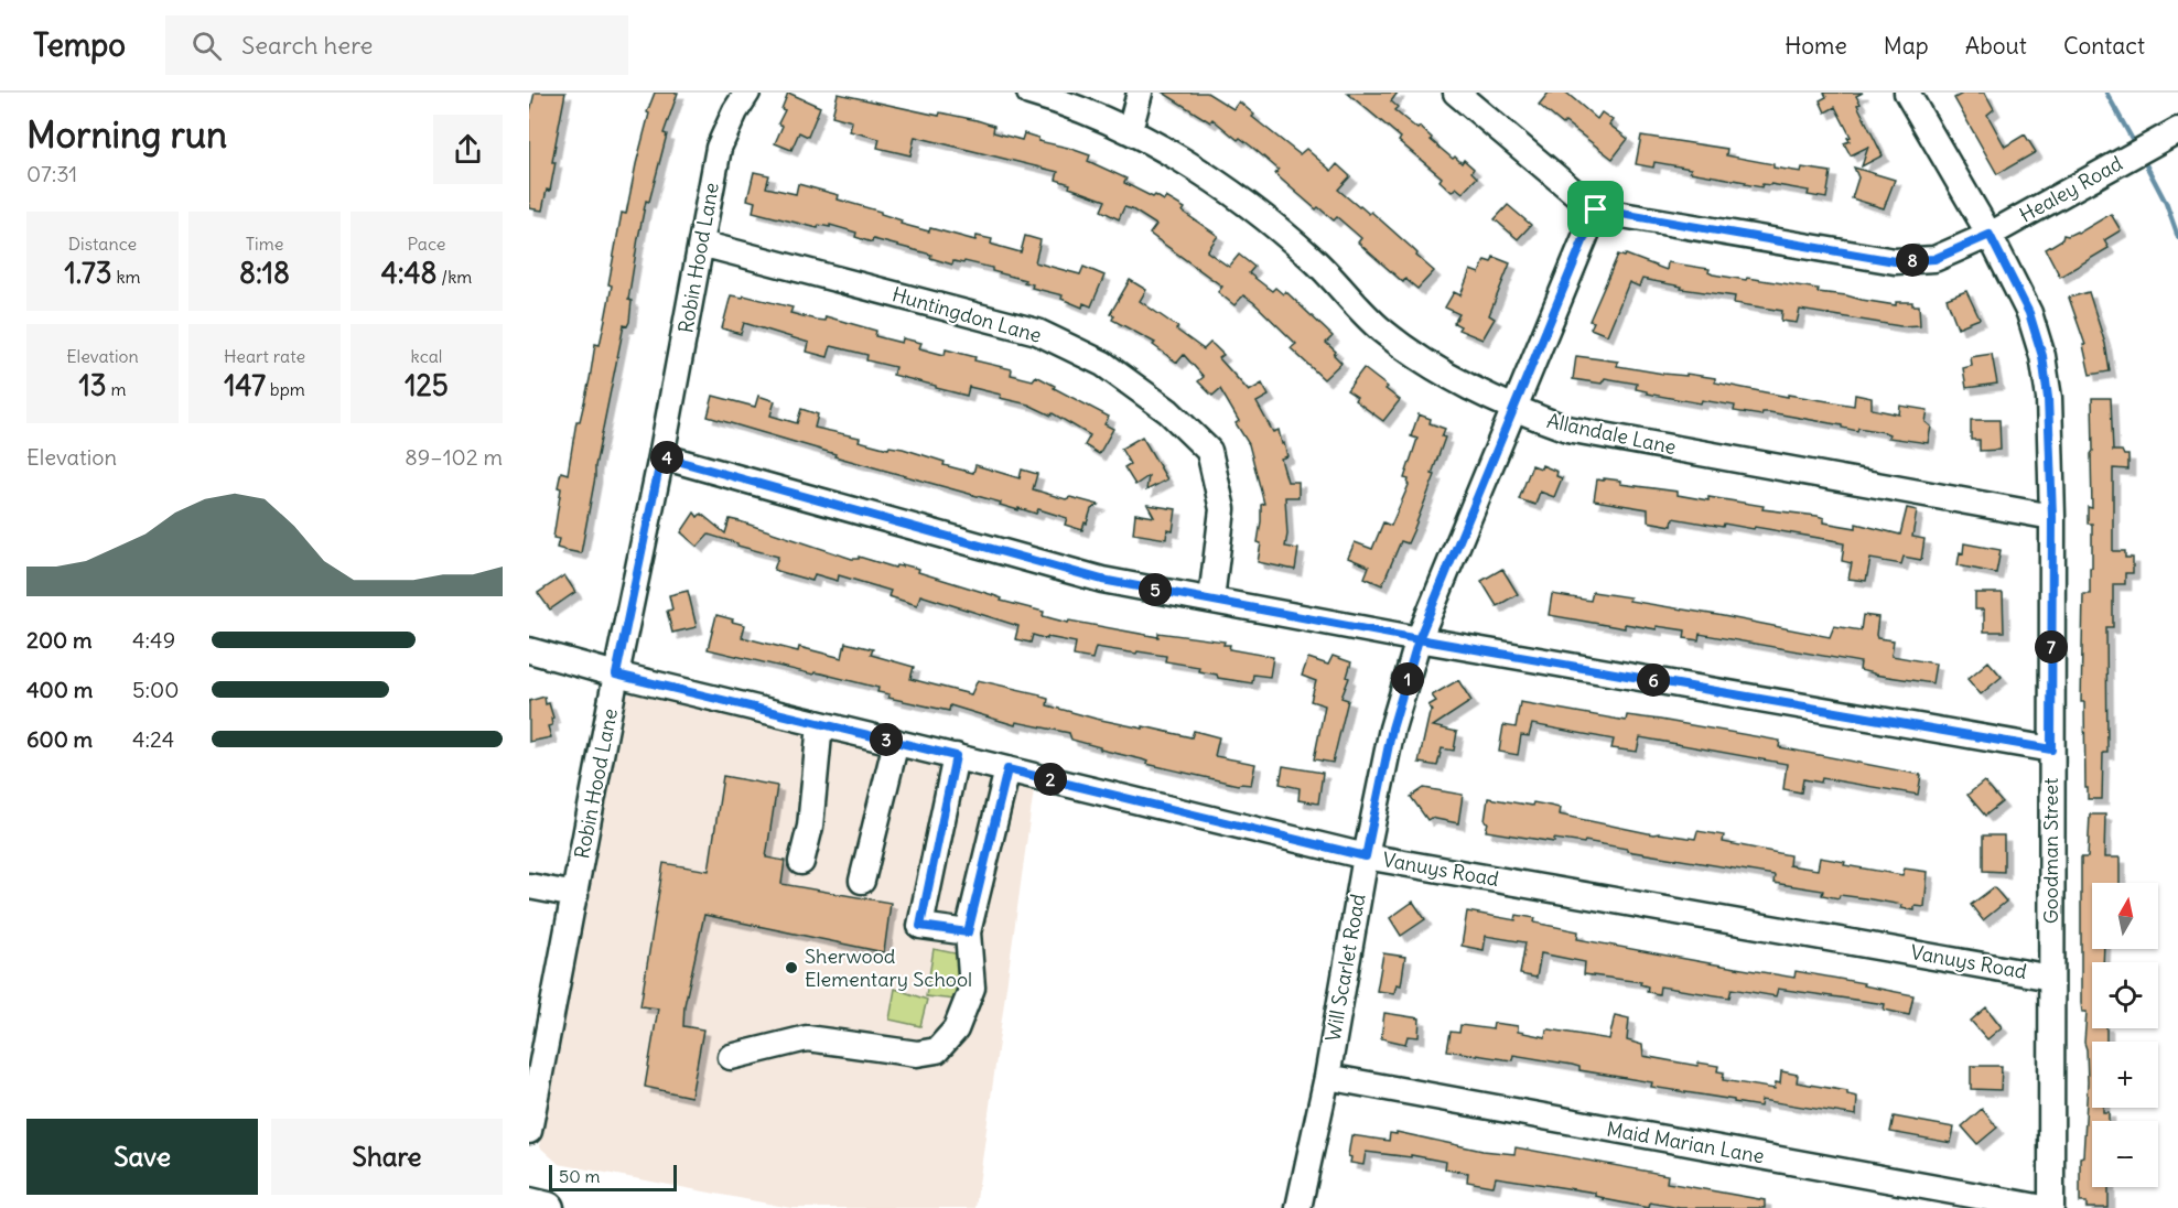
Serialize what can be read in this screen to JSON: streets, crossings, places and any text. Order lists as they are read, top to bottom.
{
  "streets": {
    "street": [
      "Healey Road",
      "Robin Hood Lane",
      "Huntingdon Lane",
      "Allandale Lane",
      "Goodman Street",
      "Vanuys Road",
      "Will Scarlet Road",
      "Maid Marian Lane"
    ]
  },
  "crossings": [
    ["Healey Road", "Goodman Street"],
    ["Healey Road", "Will Scarlet Road"],
    ["Robin Hood Lane", "Huntingdon Lane"],
    ["Robin Hood Lane", "Vanuys Road"],
    ["Allandale Lane", "Goodman Street"],
    ["Allandale Lane", "Will Scarlet Road"],
    ["Goodman Street", "Vanuys Road"],
    ["Vanuys Road", "Will Scarlet Road"],
    ["Will Scarlet Road", "Maid Marian Lane"]
  ],
  "places": ["Sherwood Elementary School"],
  "scale_bar": "50 m",
  "north": "top",
  "page": {
    "header": "Tempo",
    "search": "Search here",
    "nav": [
      "Home",
      "Map",
      "About",
      "Contact"
    ],
    "heading": ["Morning run", "07:31"],
    "stats": [
      ["Distance", "1.73 km"],
      ["Time", "8:18"],
      ["Pace", "4:48 /km"],
      ["Elevation", "13 m"],
      ["Heart rate", "147 bpm"],
      ["kcal", "125"]
    ],
    "pins": [
      "8",
      "4",
      "5",
      "7",
      "1",
      "6",
      "3",
      "2"
    ],
    "chart": ["Elevation", "89–102 m"],
    "list": [
      {
        "name": "200 m",
        "note": "4:49"
      },
      {
        "name": "400 m",
        "note": "5:00"
      },
      {
        "name": "600 m",
        "note": "4:24"
      }
    ],
    "map_buttons": ["+", "−"],
    "buttons": ["Save", "Share"],
    "scale": "50 m"
  }
}
